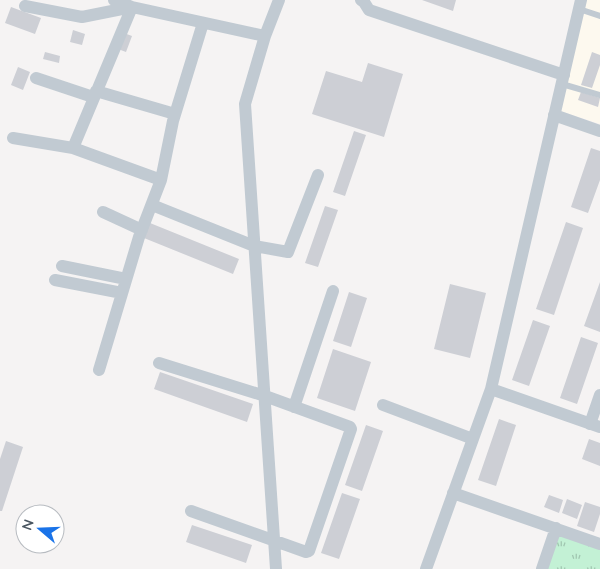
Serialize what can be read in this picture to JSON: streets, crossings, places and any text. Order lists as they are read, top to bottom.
{
  "north": "left"
}
